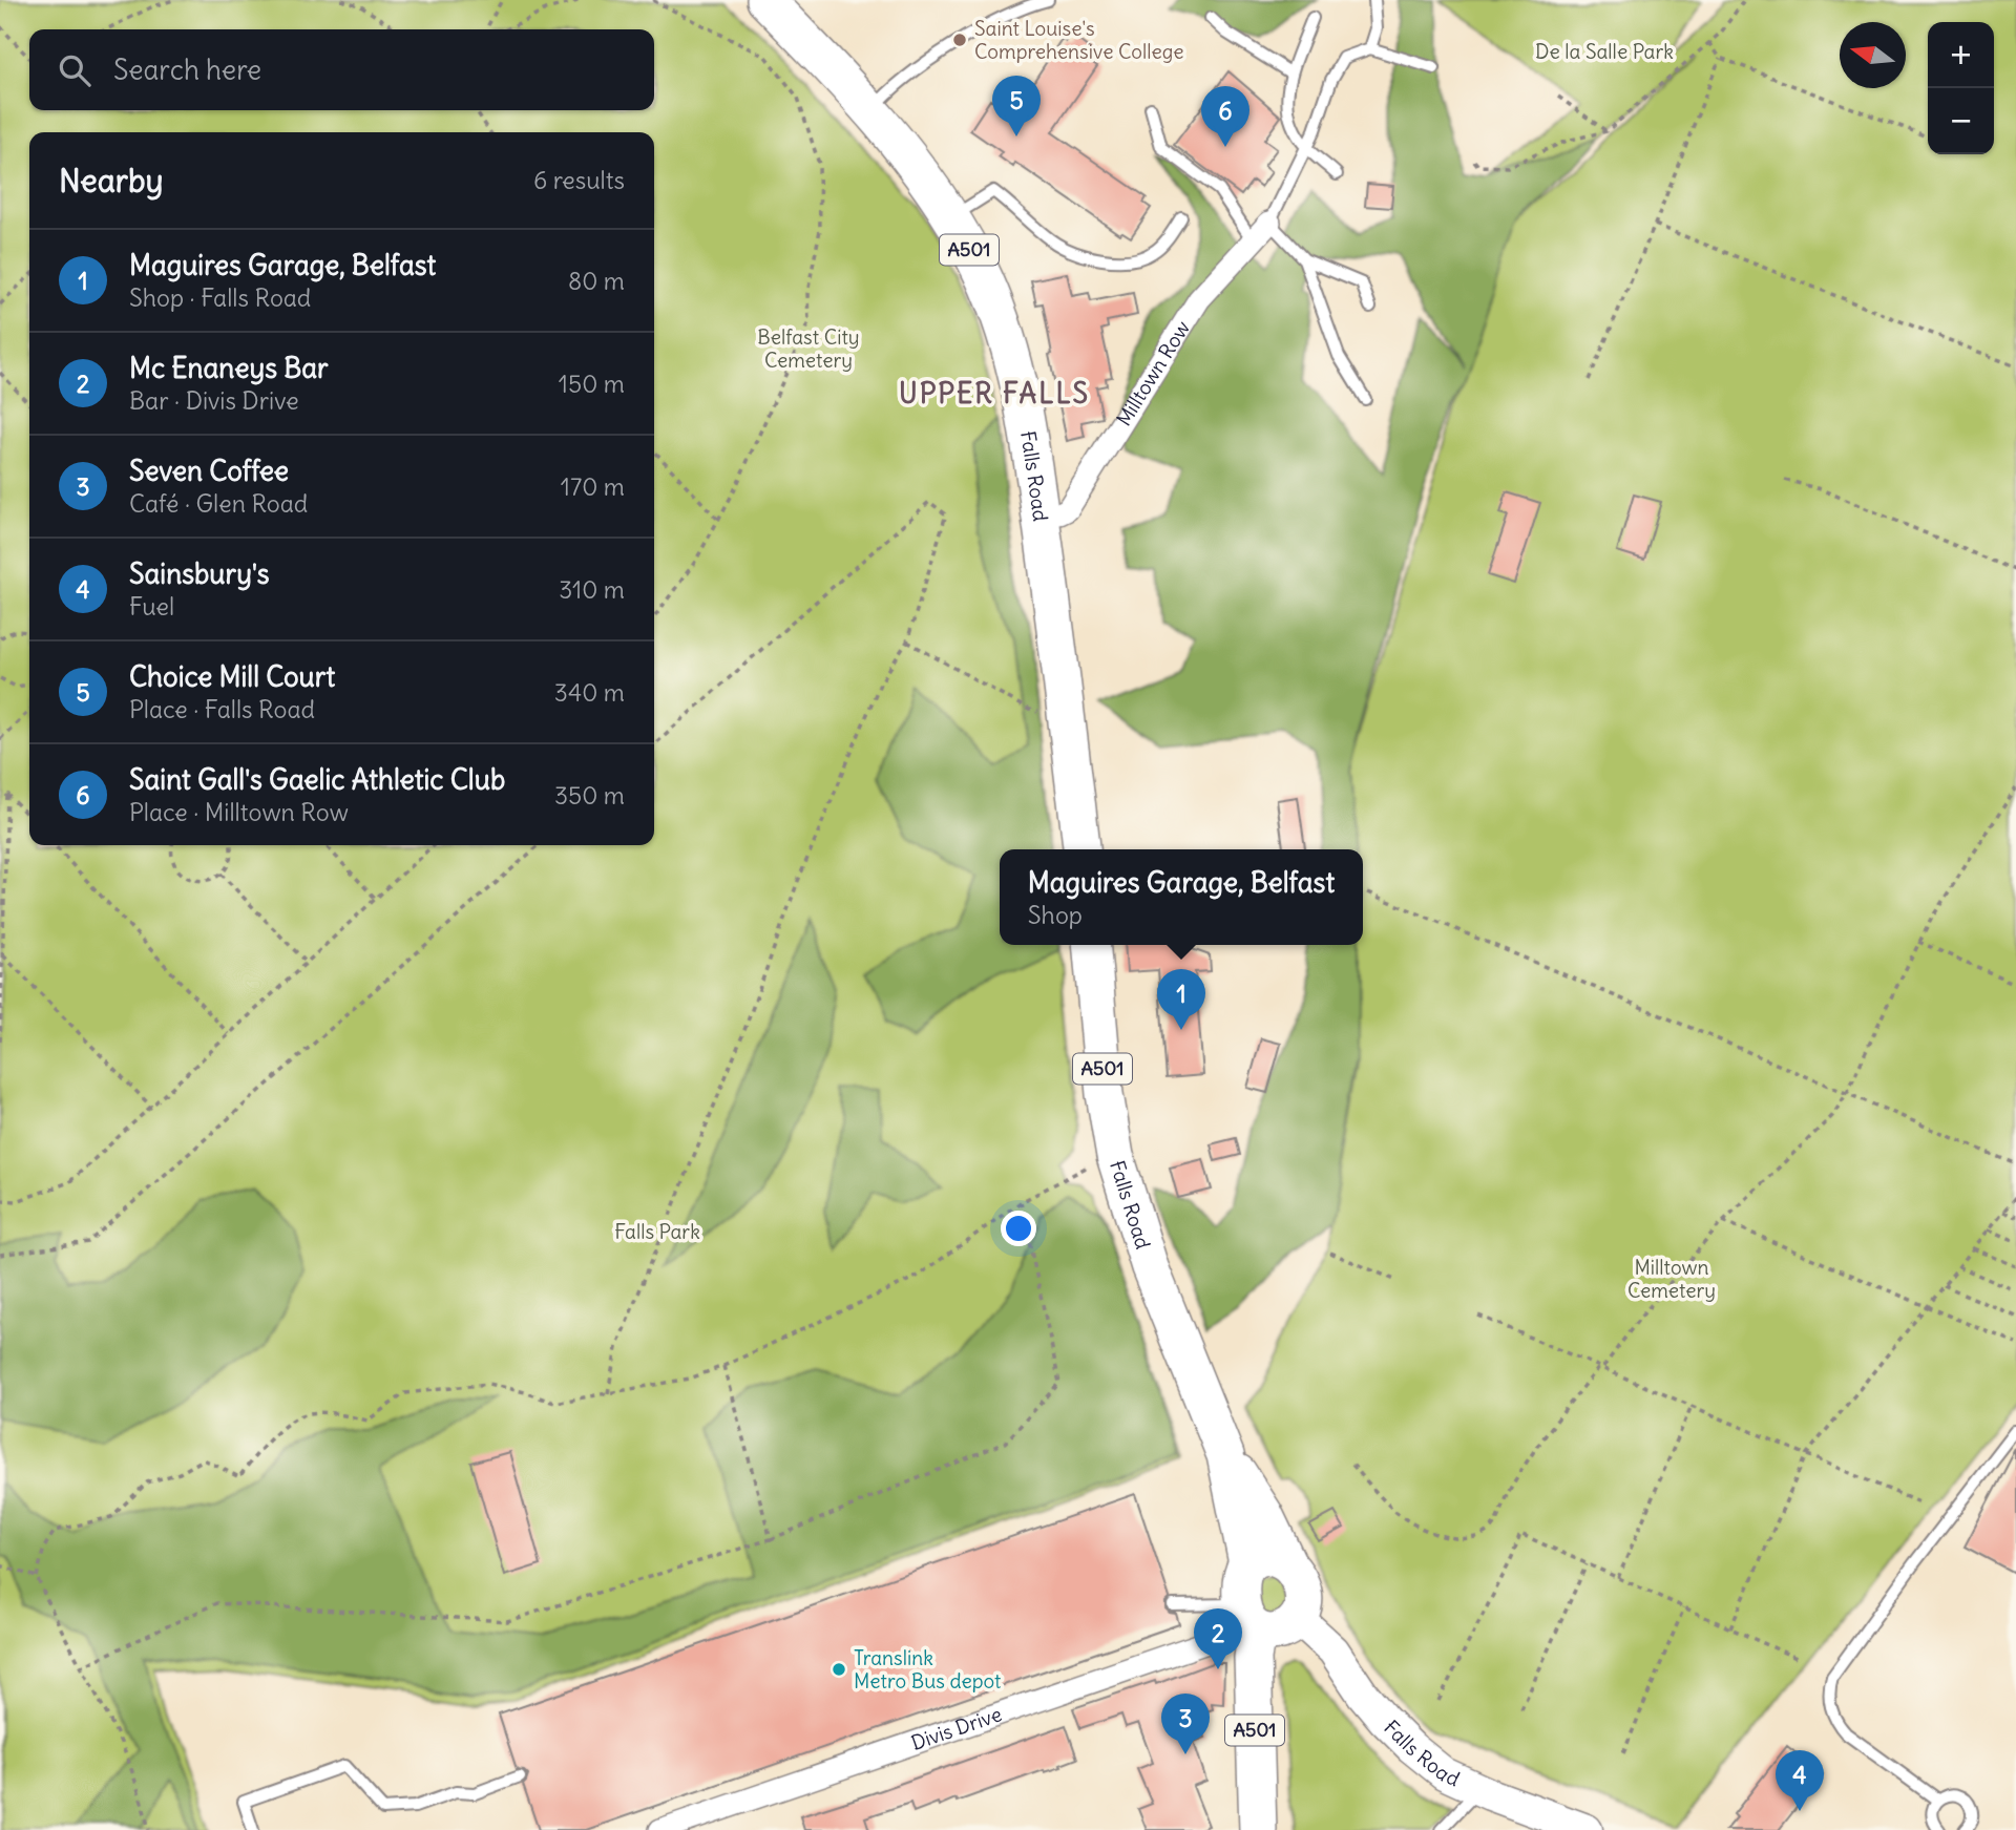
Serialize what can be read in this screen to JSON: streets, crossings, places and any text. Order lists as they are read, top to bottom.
{
  "streets": {
    "main road": ["A501", "Falls Road"],
    "street": ["Milltown Row", "Divis Drive"]
  },
  "crossings": [
    ["A501", "Falls Road"],
    ["A501", "Divis Drive"],
    ["Milltown Row", "Falls Road"],
    ["Falls Road", "Divis Drive"]
  ],
  "districts": ["UPPER FALLS"],
  "parks": [
    "De la Salle Park",
    "Belfast City Cemetery",
    "Falls Park",
    "Milltown Cemetery"
  ],
  "places": ["Saint Louise's Comprehensive College", "Translink Metro Bus depot"],
  "north": "left",
  "page": {
    "map_buttons": ["+", "−"],
    "search": "Search here",
    "pins": [
      "5",
      "6",
      "1",
      "2",
      "3",
      "4"
    ],
    "heading": ["Nearby", "6 results"],
    "list": [
      {
        "mark": "1",
        "name": "Maguires Garage, Belfast",
        "note": "Shop · Falls Road",
        "value": "80 m"
      },
      {
        "mark": "2",
        "name": "Mc Enaneys Bar",
        "note": "Bar · Divis Drive",
        "value": "150 m"
      },
      {
        "mark": "3",
        "name": "Seven Coffee",
        "note": "Café · Glen Road",
        "value": "170 m"
      },
      {
        "mark": "4",
        "name": "Sainsbury's",
        "note": "Fuel",
        "value": "310 m"
      },
      {
        "mark": "5",
        "name": "Choice Mill Court",
        "note": "Place · Falls Road",
        "value": "340 m"
      },
      {
        "mark": "6",
        "name": "Saint Gall's Gaelic Athletic Club",
        "note": "Place · Milltown Row",
        "value": "350 m"
      }
    ],
    "popup": ["Maguires Garage, Belfast", "Shop"]
  }
}
